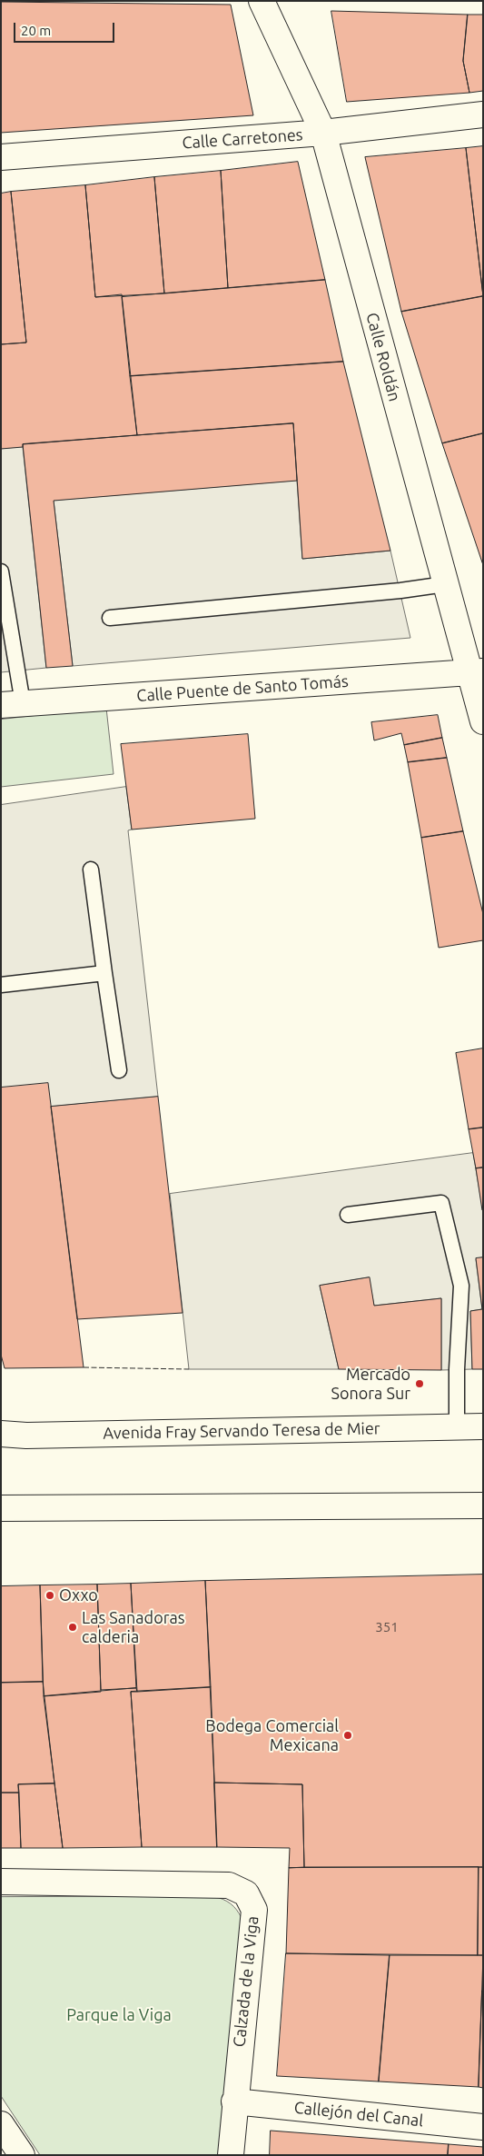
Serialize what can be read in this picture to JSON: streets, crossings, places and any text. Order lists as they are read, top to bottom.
{
  "streets": {
    "street": [
      "Calle Carretones",
      "Calle Roldán",
      "Calle Puente de Santo Tomás",
      "Avenida Fray Servando Teresa de Mier",
      "Calzada de la Viga",
      "Callejón del Canal"
    ]
  },
  "crossings": [
    ["Calle Carretones", "Calle Roldán"],
    ["Calle Roldán", "Calle Puente de Santo Tomás"],
    ["Calzada de la Viga", "Callejón del Canal"]
  ],
  "parks": ["Parque la Viga"],
  "places": [
    "Mercado Sonora Sur",
    "Oxxo",
    "Las Sanadoras calderia",
    "Bodega Comercial Mexicana"
  ],
  "house_numbers": ["351"],
  "scale_bar": "20 m"
}
